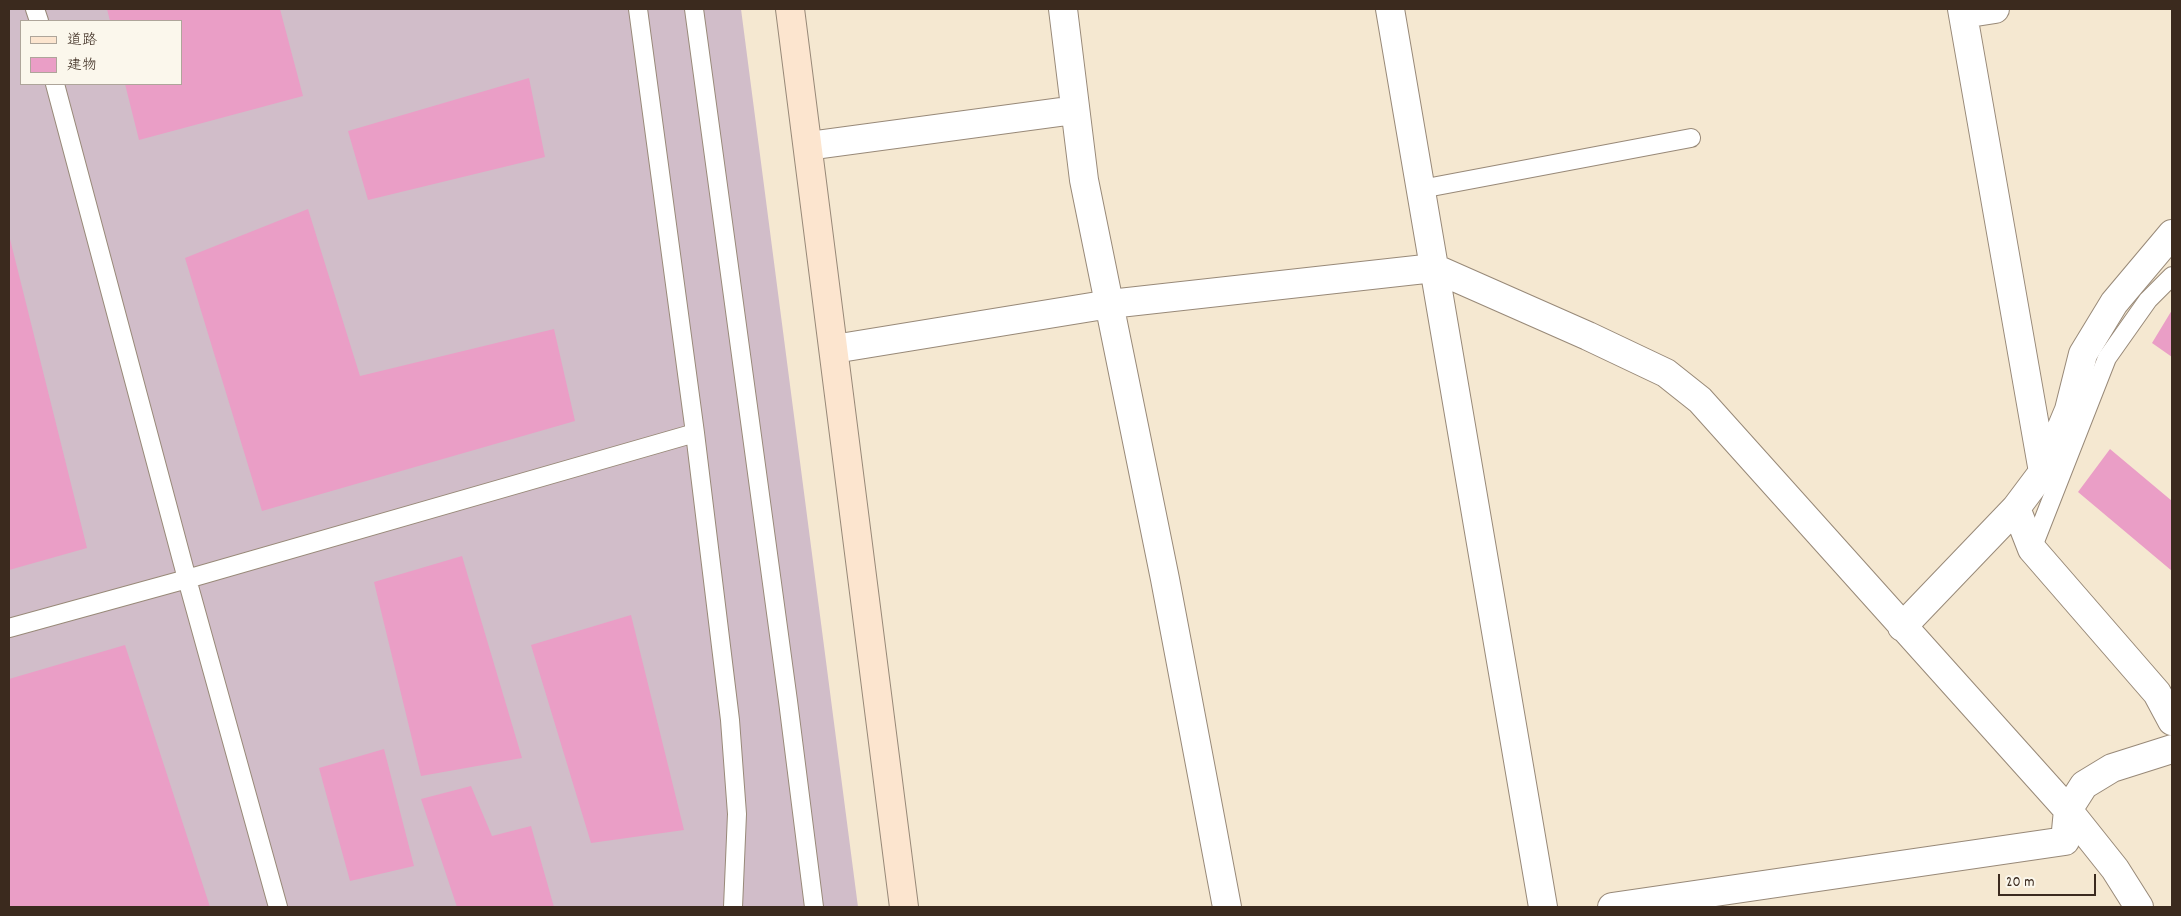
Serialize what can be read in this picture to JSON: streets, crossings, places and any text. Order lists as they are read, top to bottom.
{
  "legend": ["道路", "建物"],
  "scale_bar": "20 m"
}
